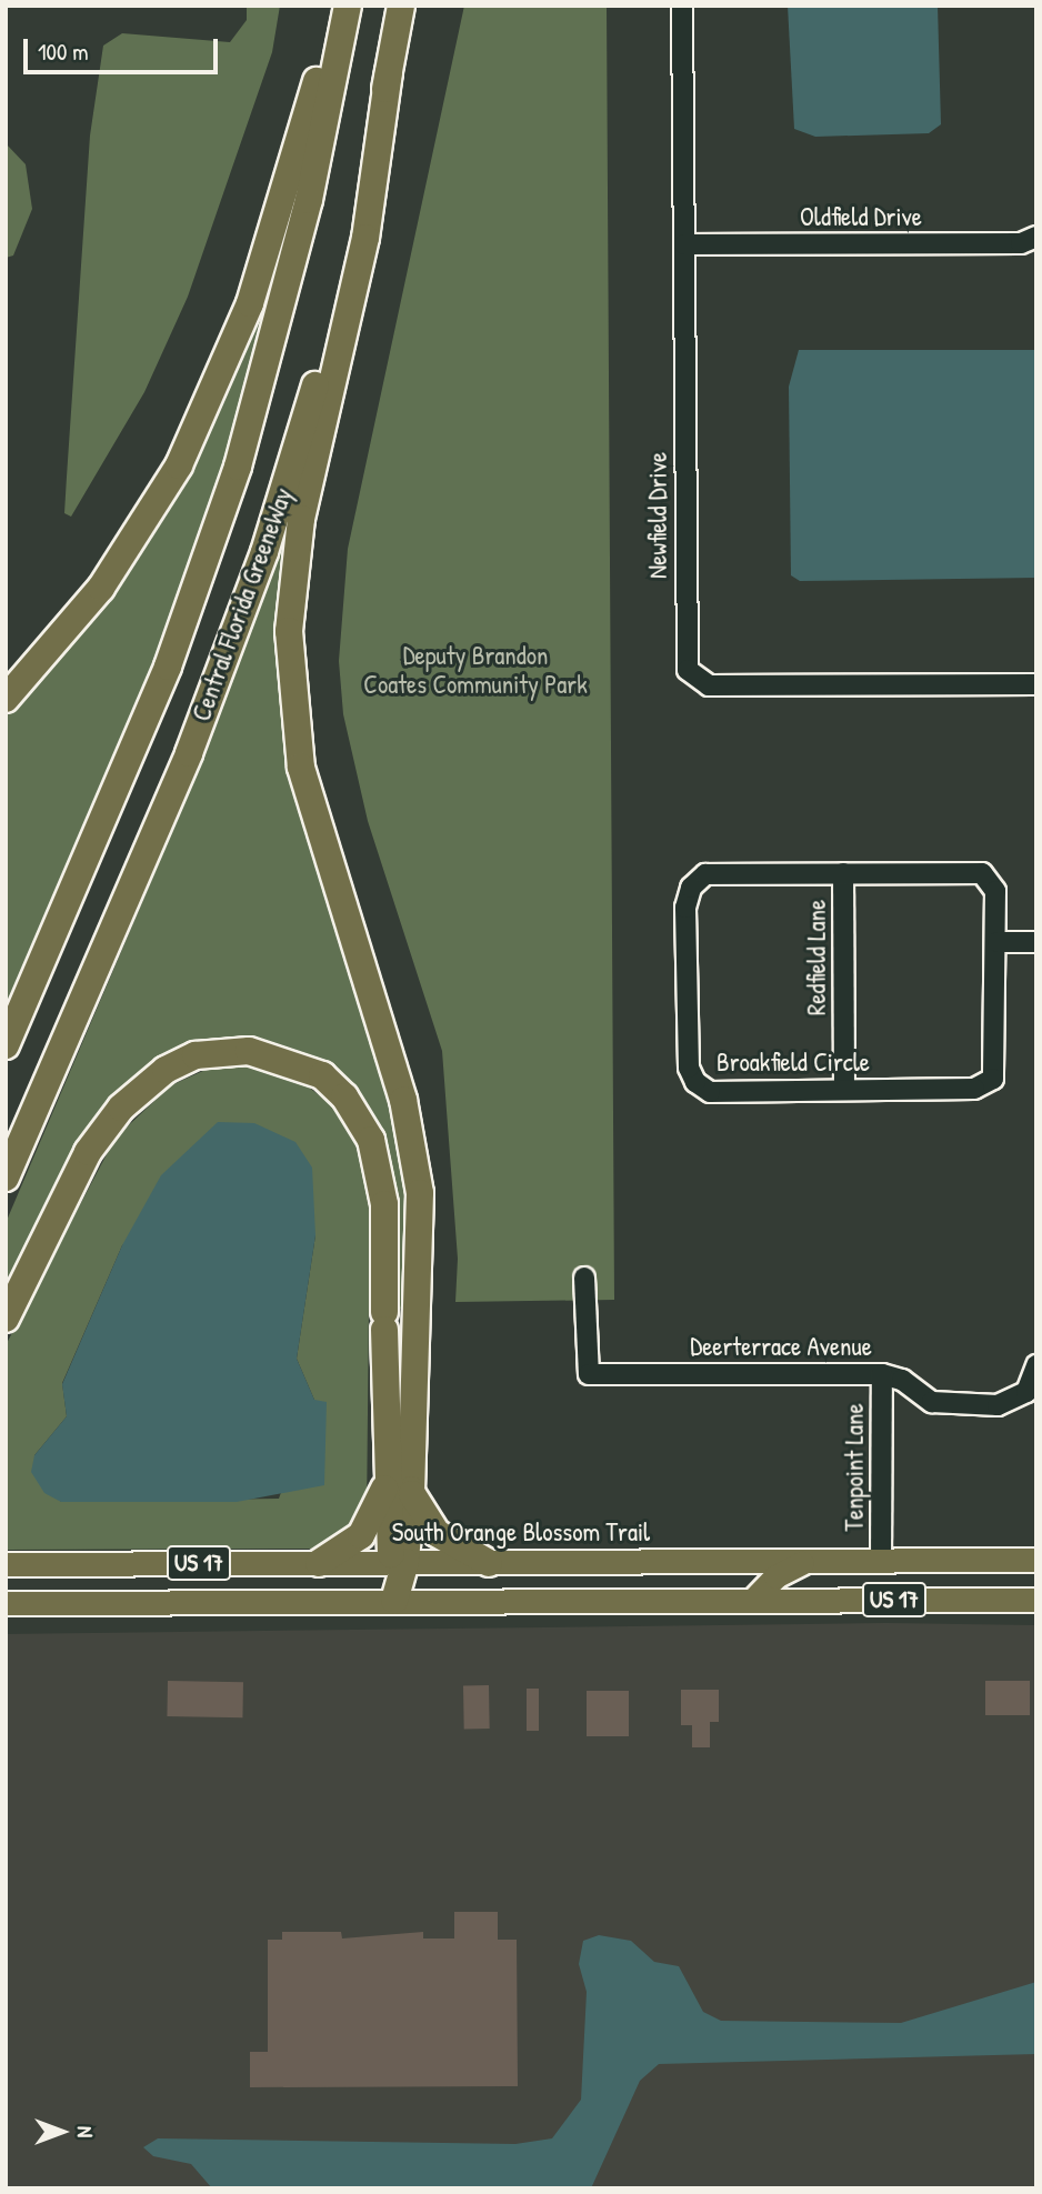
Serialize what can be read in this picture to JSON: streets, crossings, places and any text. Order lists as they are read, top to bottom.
{
  "streets": {
    "highway": ["Central Florida GreeneWay"],
    "main road": ["South Orange Blossom Trail", "US 17"],
    "street": [
      "Oldfield Drive",
      "Newfield Drive",
      "Redfield Lane",
      "Broakfield Circle",
      "Deerterrace Avenue",
      "Tenpoint Lane"
    ]
  },
  "crossings": [
    ["Oldfield Drive", "Newfield Drive"],
    ["Redfield Lane", "Broakfield Circle"],
    ["Deerterrace Avenue", "Tenpoint Lane"],
    ["Tenpoint Lane", "South Orange Blossom Trail"]
  ],
  "parks": ["Deputy Brandon Coates Community Park"],
  "scale_bar": "100 m",
  "north": "right"
}
